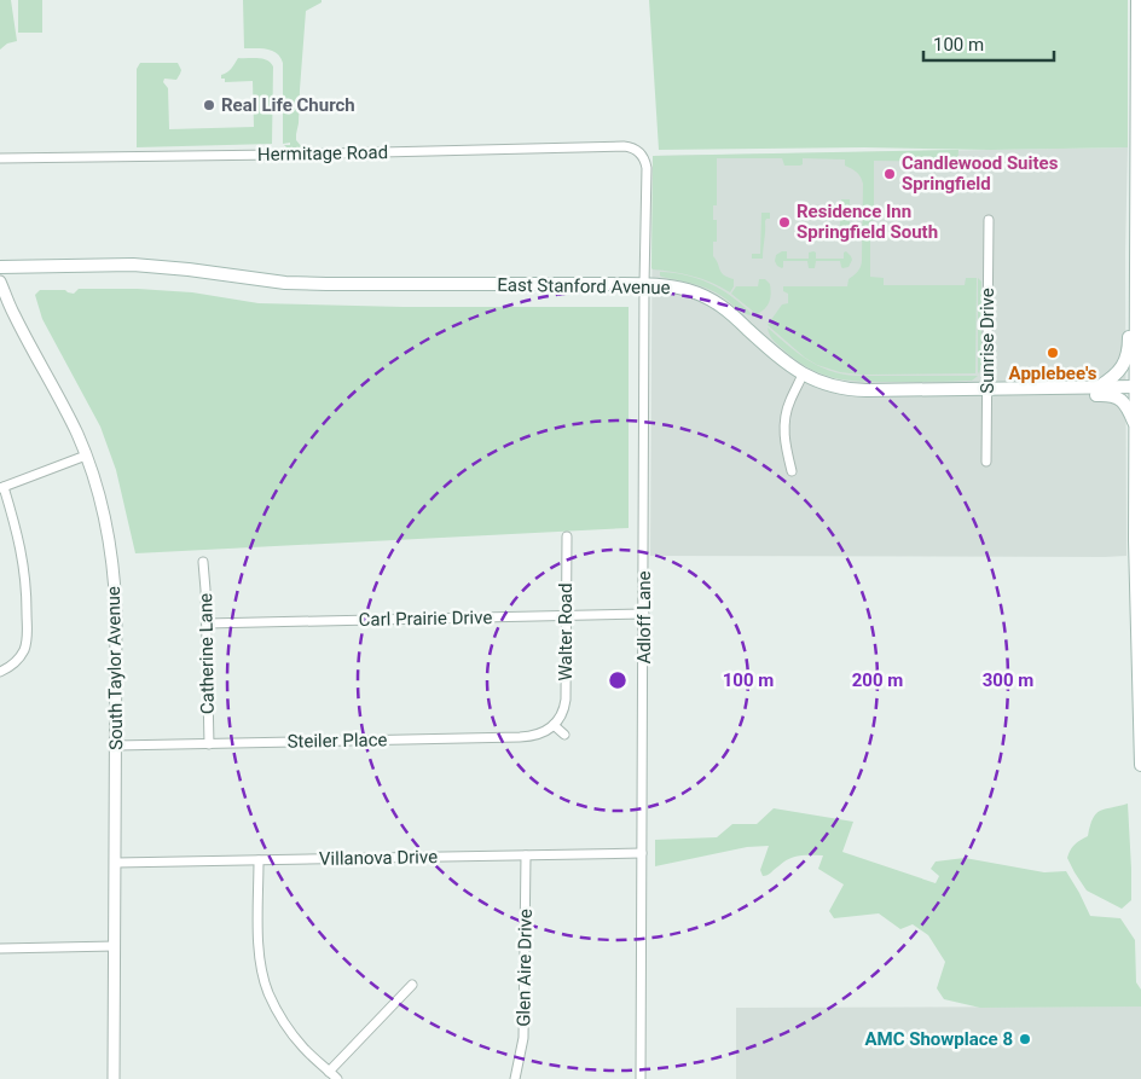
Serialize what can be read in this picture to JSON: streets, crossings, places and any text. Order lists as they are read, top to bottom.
{
  "streets": {
    "main road": ["East Stanford Avenue"],
    "street": [
      "Hermitage Road",
      "Sunrise Drive",
      "Adloff Lane",
      "Carl Prairie Drive",
      "Walter Road",
      "Catherine Lane",
      "South Taylor Avenue",
      "Steiler Place",
      "Villanova Drive",
      "Glen Aire Drive"
    ]
  },
  "crossings": [
    ["Hermitage Road", "Adloff Lane"],
    ["East Stanford Avenue", "Sunrise Drive"],
    ["East Stanford Avenue", "Adloff Lane"],
    ["Adloff Lane", "Carl Prairie Drive"],
    ["Adloff Lane", "Villanova Drive"],
    ["Carl Prairie Drive", "Walter Road"],
    ["Carl Prairie Drive", "Catherine Lane"],
    ["Walter Road", "Steiler Place"],
    ["Catherine Lane", "Steiler Place"],
    ["South Taylor Avenue", "Steiler Place"],
    ["South Taylor Avenue", "Villanova Drive"],
    ["Villanova Drive", "Glen Aire Drive"]
  ],
  "places": [
    "Real Life Church",
    "Candlewood Suites Springfield",
    "Residence Inn Springfield South",
    "Applebee's",
    "AMC Showplace 8"
  ],
  "scale_bar": "100 m",
  "rings": ["100 m", "200 m", "300 m"]
}
